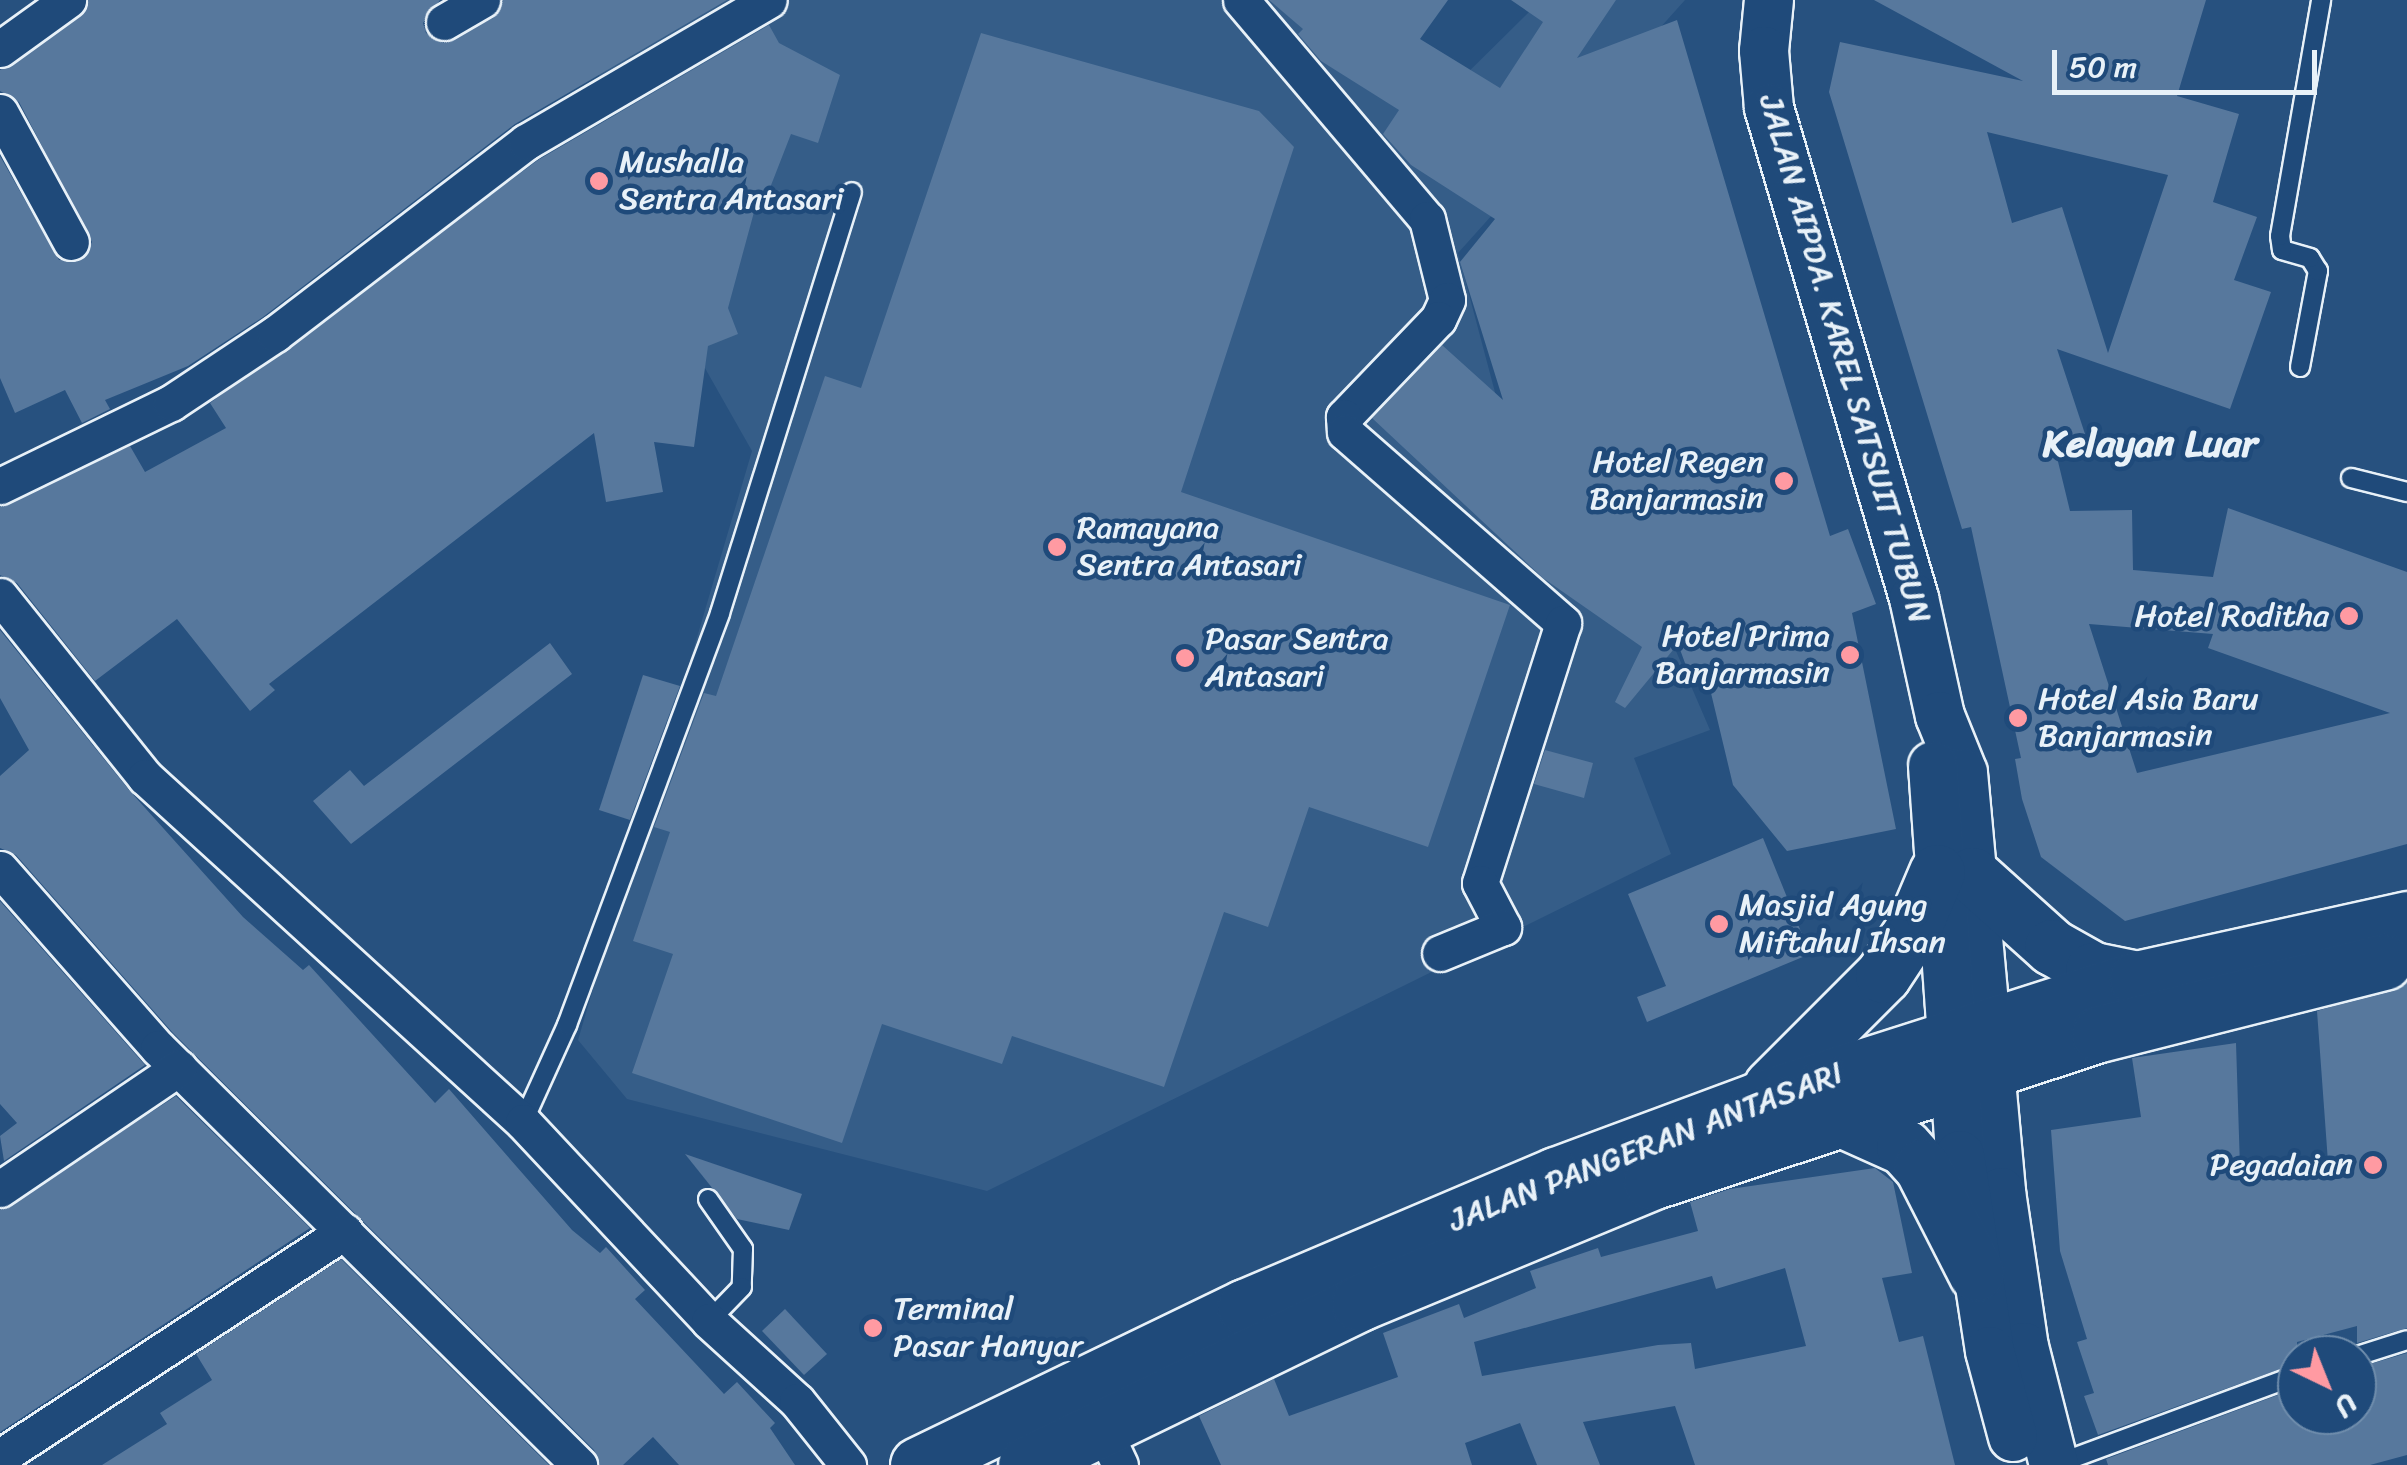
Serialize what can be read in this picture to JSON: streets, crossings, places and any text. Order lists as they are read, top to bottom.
{
  "streets": {
    "highway": ["JALAN PANGERAN ANTASARI"],
    "main road": ["JALAN AIPDA. KAREL SATSUIT TUBUN"]
  },
  "crossings": [
    ["JALAN AIPDA. KAREL SATSUIT TUBUN", "JALAN PANGERAN ANTASARI"]
  ],
  "districts": ["Kelayan Luar"],
  "places": [
    "Mushalla Sentra Antasari",
    "Hotel Regen Banjarmasin",
    "Ramayana Sentra Antasari",
    "Hotel Roditha",
    "Hotel Prima Banjarmasin",
    "Pasar Sentra Antasari",
    "Hotel Asia Baru Banjarmasin",
    "Masjid Agung Miftahul Ihsan",
    "Pegadaian",
    "Terminal Pasar Hanyar"
  ],
  "scale_bar": "50 m",
  "north": "bottom right"
}
